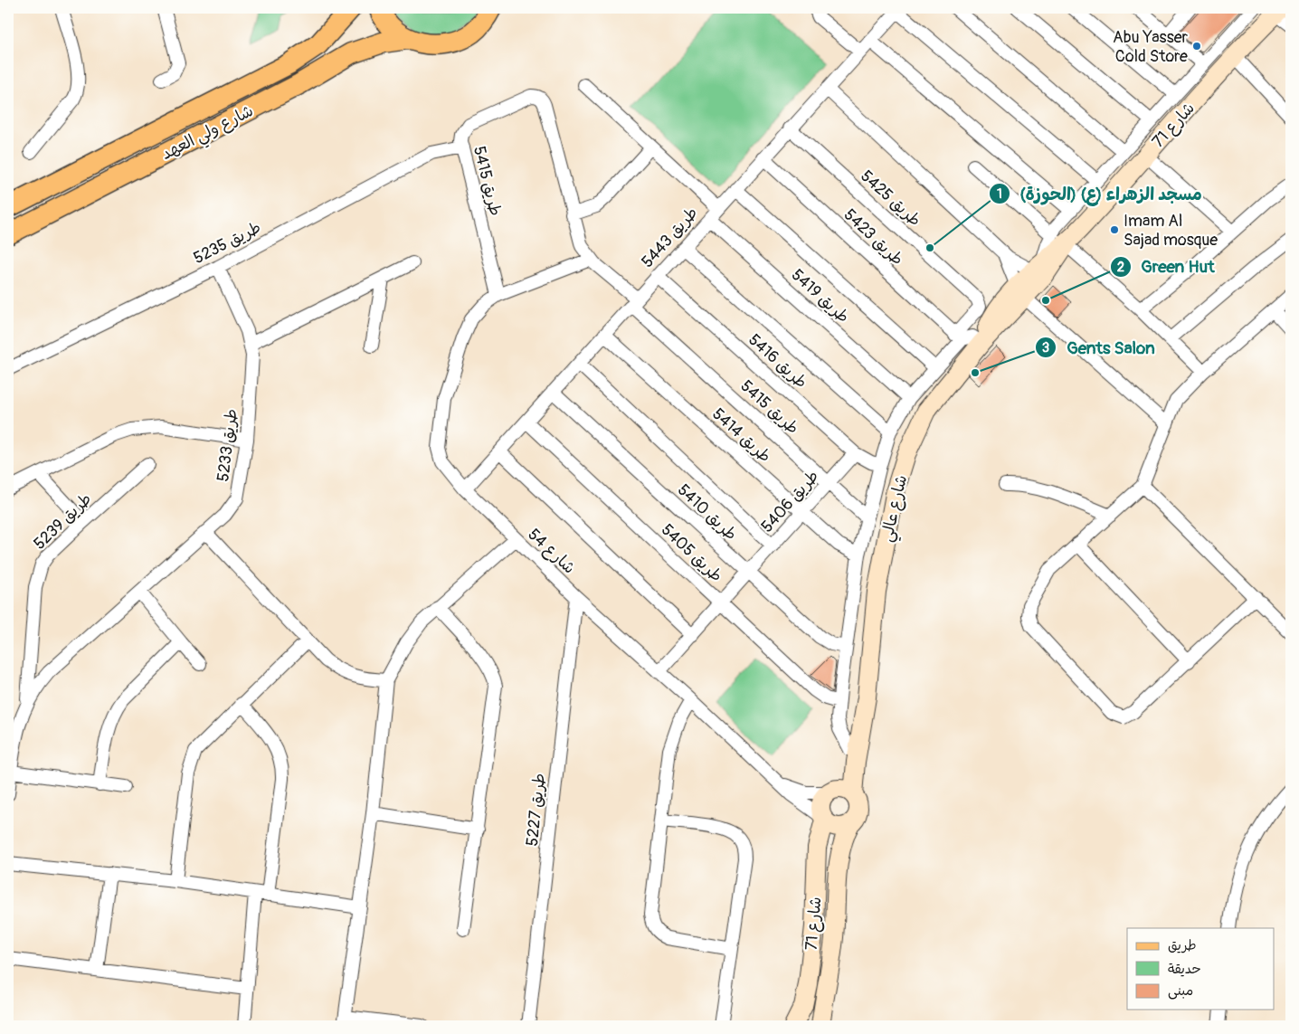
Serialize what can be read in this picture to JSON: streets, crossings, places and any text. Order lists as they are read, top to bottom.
{
  "streets": {
    "main road": ["شارع ولي العهد"],
    "street": [
      "شارع 71",
      "طريق 5415",
      "طريق 5425",
      "طريق 5443",
      "طريق 5423",
      "طريق 5235",
      "طريق 5419",
      "طريق 5416",
      "طريق 5414",
      "طريق 5233",
      "طريق 5406",
      "شارع عالي",
      "طريق 5410",
      "طريق 5239",
      "شارع 54",
      "طريق 5405",
      "طريق 5227"
    ]
  },
  "crossings": [
    ["شارع 71", "شارع عالي"],
    ["شارع 71", "شارع 54"],
    ["طريق 5415", "طريق 5443"],
    ["طريق 5415", "طريق 5235"],
    ["طريق 5415", "طريق 5406"],
    ["طريق 5415", "شارع 54"],
    ["طريق 5425", "طريق 5443"],
    ["طريق 5425", "طريق 5423"],
    ["طريق 5443", "طريق 5423"],
    ["طريق 5443", "طريق 5419"],
    ["طريق 5443", "طريق 5416"],
    ["طريق 5443", "طريق 5414"],
    ["طريق 5443", "طريق 5410"],
    ["طريق 5443", "شارع 54"],
    ["طريق 5443", "طريق 5405"],
    ["طريق 5235", "طريق 5233"],
    ["طريق 5416", "طريق 5406"],
    ["طريق 5414", "طريق 5406"],
    ["طريق 5233", "طريق 5239"],
    ["طريق 5406", "طريق 5410"],
    ["طريق 5406", "شارع 54"],
    ["طريق 5406", "طريق 5405"],
    ["شارع عالي", "شارع 54"],
    ["شارع 54", "طريق 5227"]
  ],
  "places": [
    "Abu Yasser Cold Store",
    "Imam Al Sajad mosque",
    "مسجد الزهراء (ع) (الحوزة)",
    "Green Hut",
    "Gents Salon"
  ],
  "legend": ["طريق", "حديقة", "مبنى"]
}
